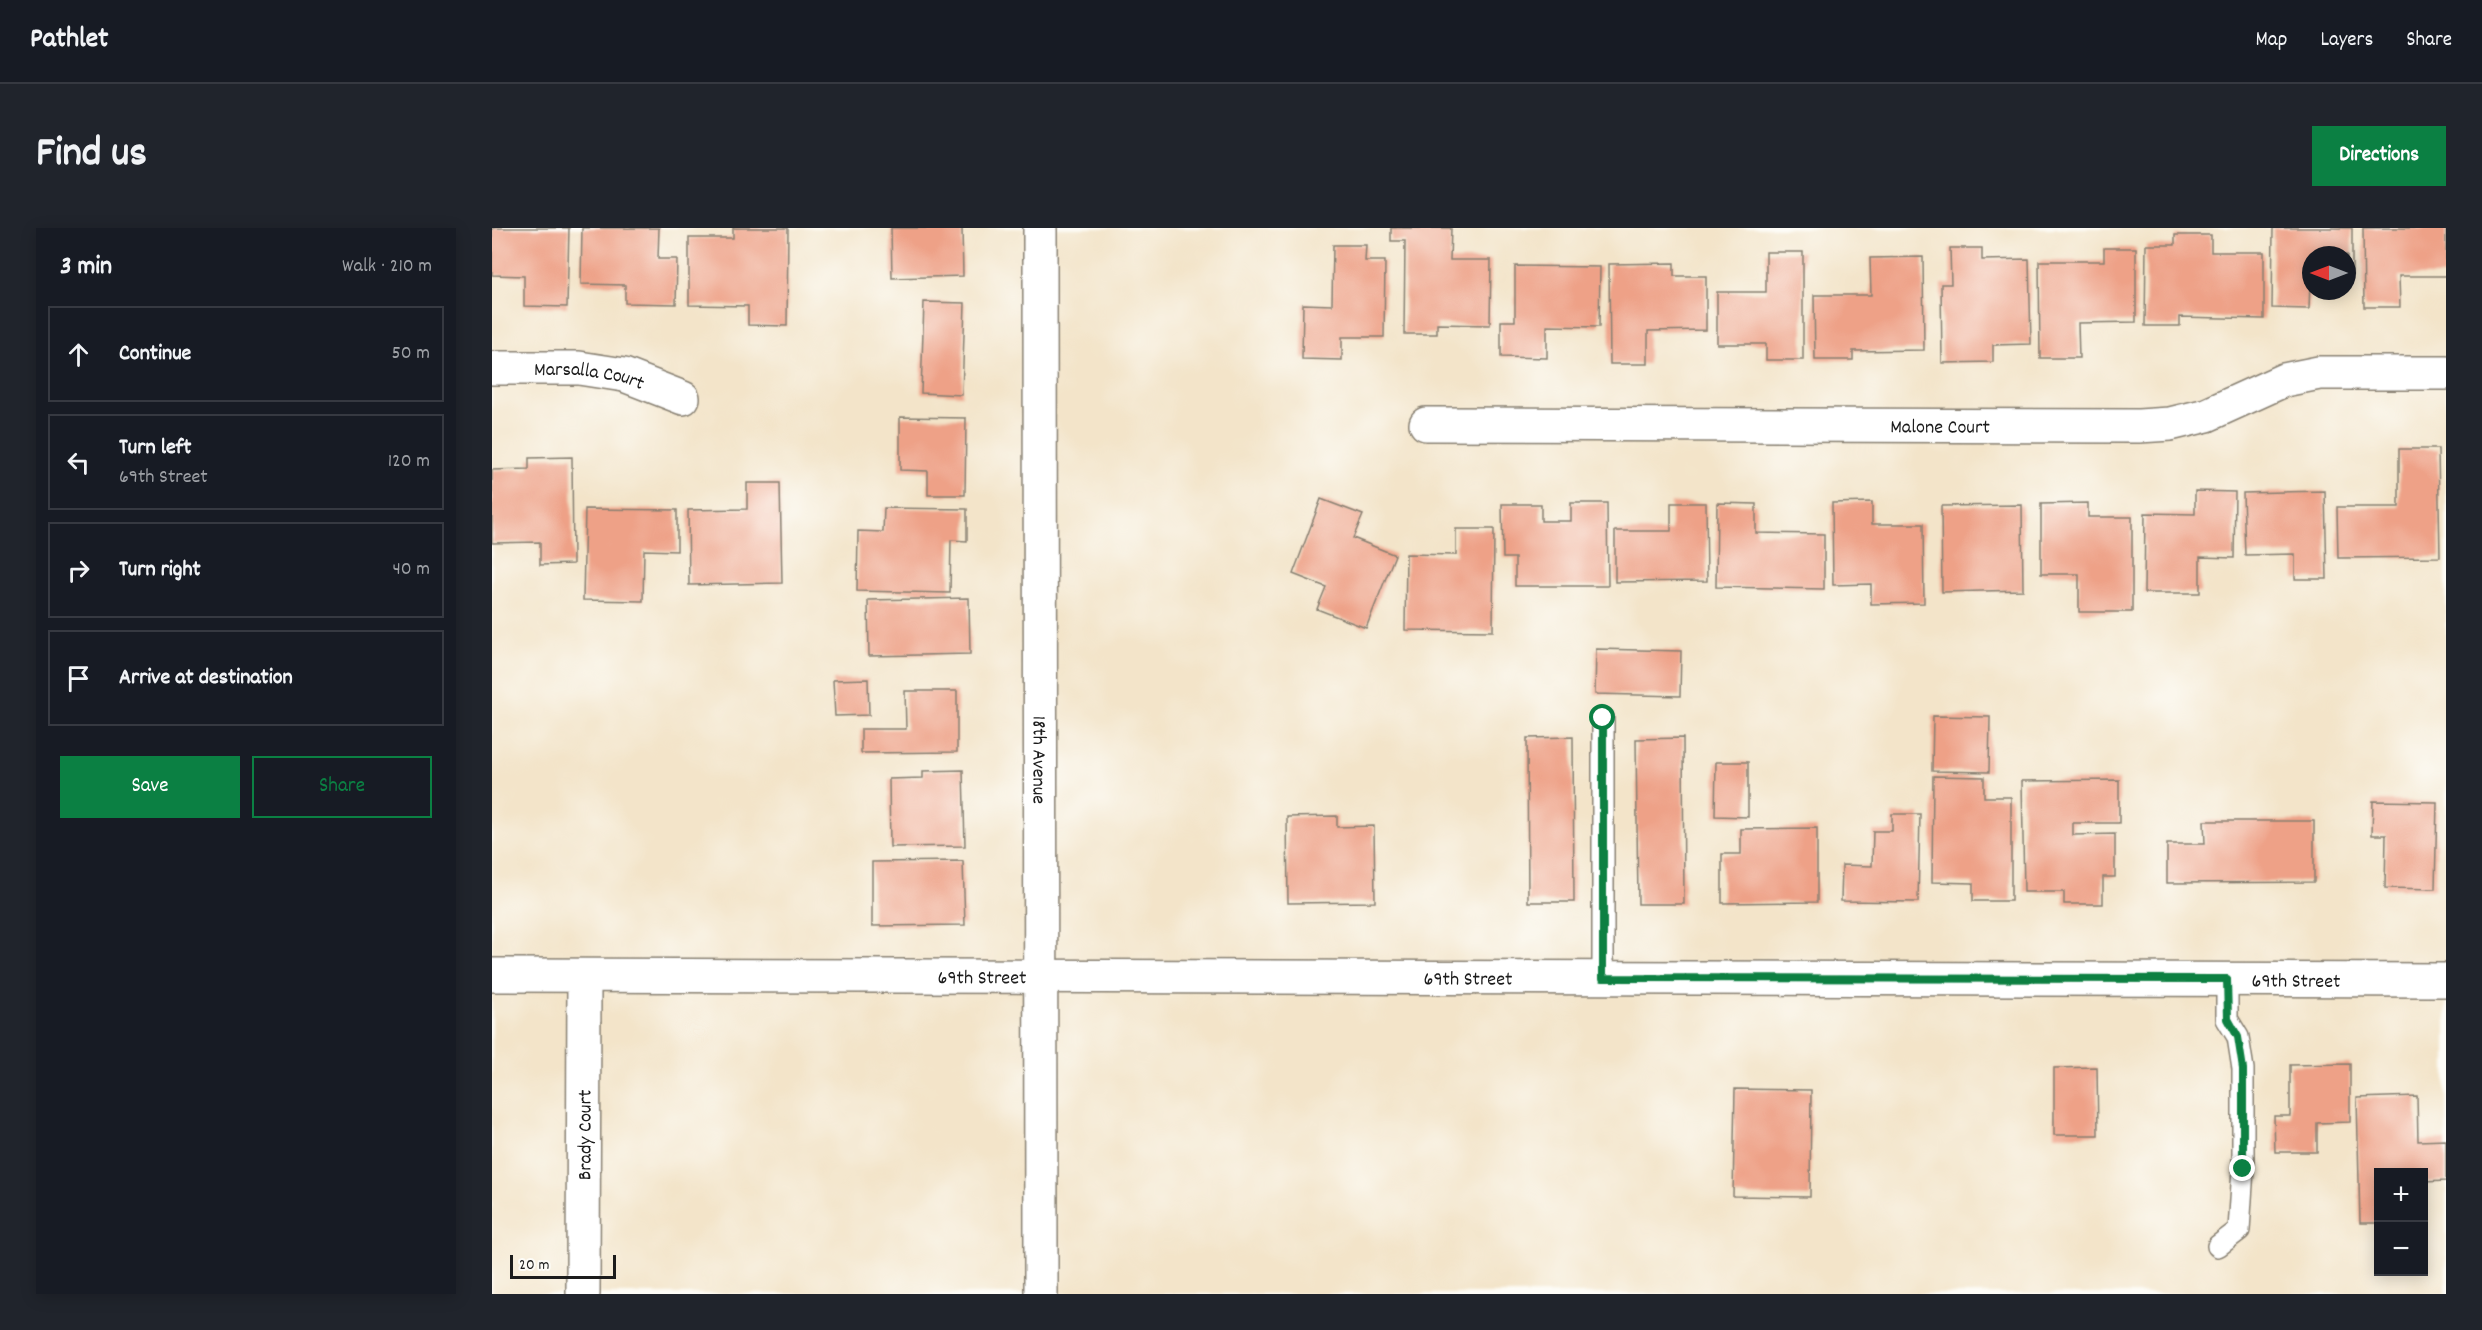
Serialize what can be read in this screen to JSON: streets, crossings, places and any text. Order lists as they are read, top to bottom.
{
  "streets": {
    "street": [
      "Marsalla Court",
      "Malone Court",
      "18th Avenue",
      "69th Street",
      "Brady Court"
    ]
  },
  "crossings": [
    ["18th Avenue", "69th Street"],
    ["69th Street", "Brady Court"]
  ],
  "scale_bar": "20 m",
  "north": "left",
  "page": {
    "header": "Pathlet",
    "nav": ["Map", "Layers", "Share"],
    "title": "Find us",
    "buttons": [
      "Directions",
      ["Save", "Share"]
    ],
    "heading": ["3 min", "Walk · 210 m"],
    "list": [
      ["Continue", "50 m"],
      ["Turn left", "69th Street", "120 m"],
      ["Turn right", "40 m"],
      "Arrive at destination"
    ],
    "map_buttons": ["+", "−"],
    "scale": "20 m"
  }
}
